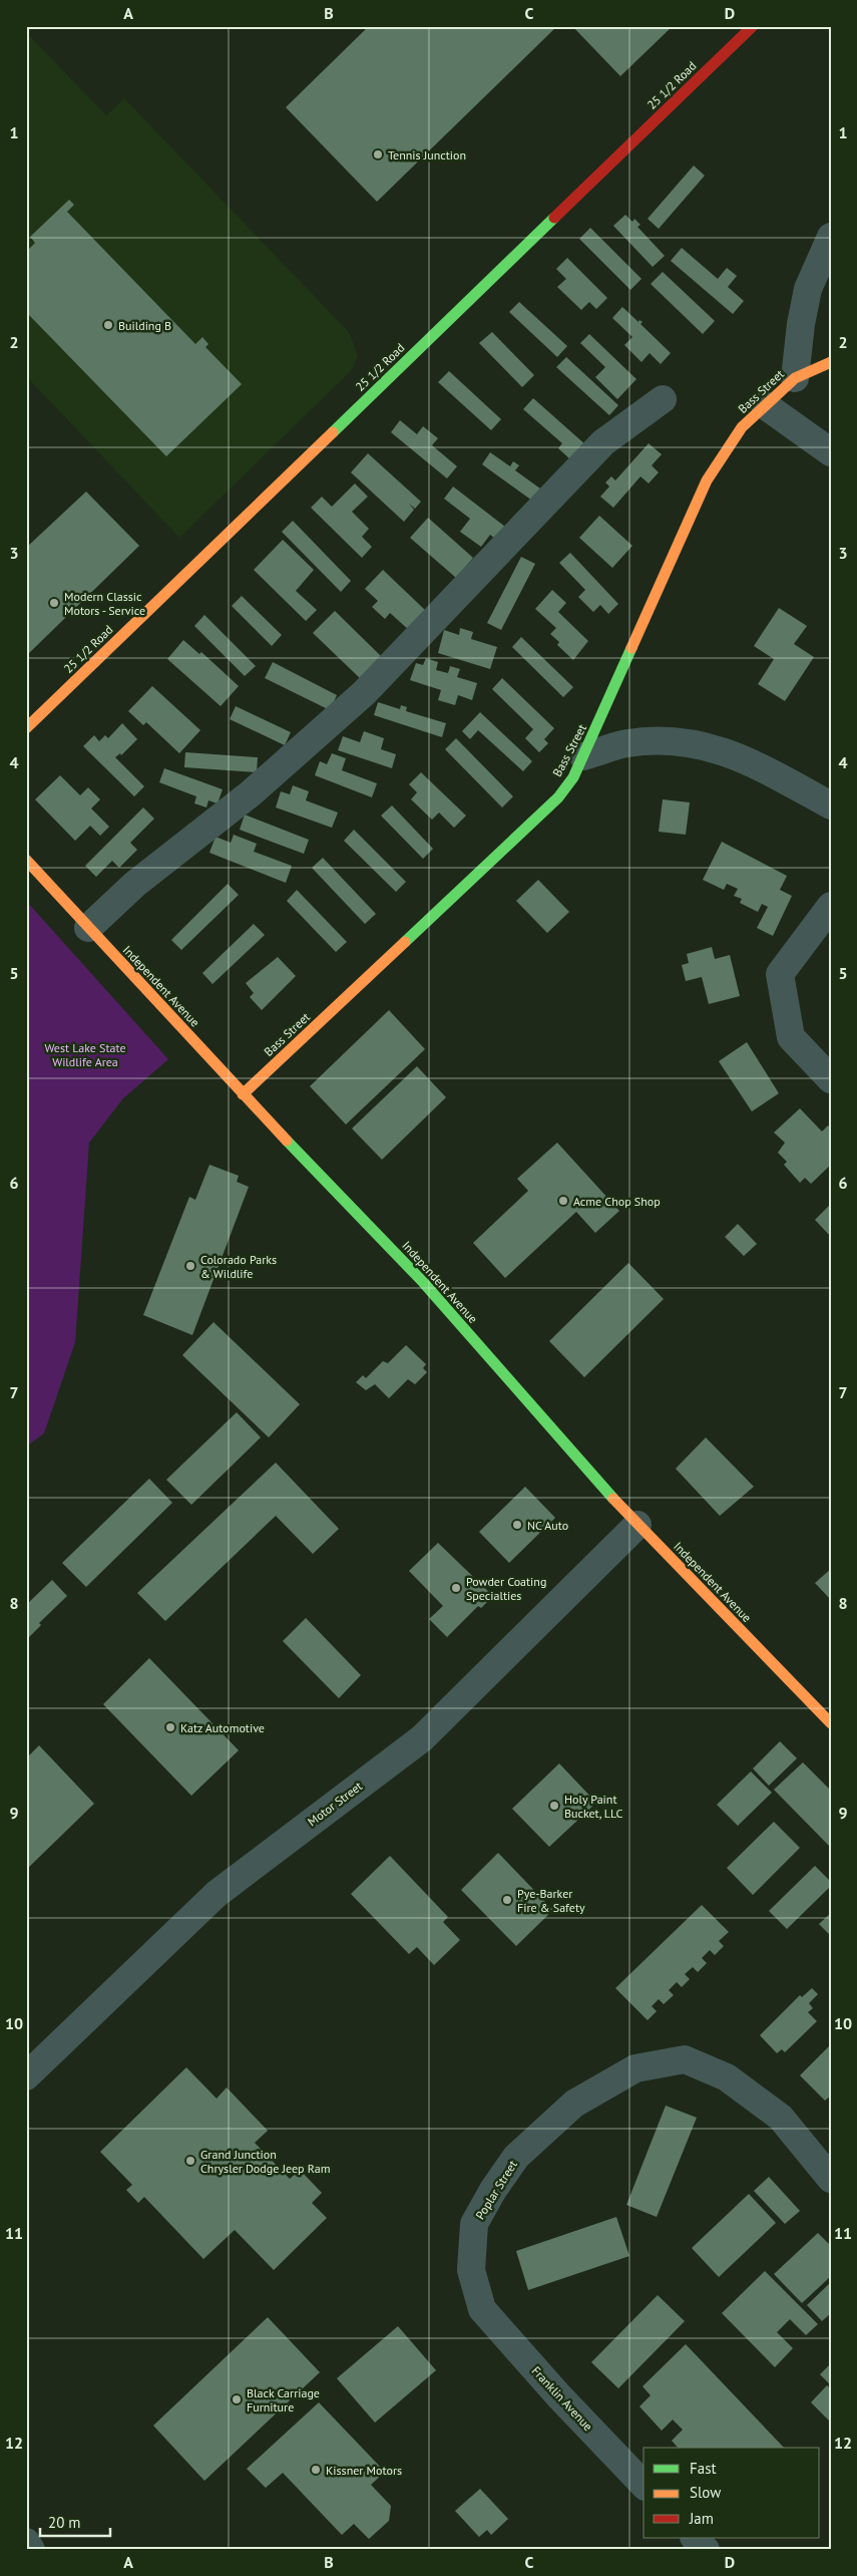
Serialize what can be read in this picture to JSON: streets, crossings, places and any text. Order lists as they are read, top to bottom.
{
  "streets": {
    "street": [
      "25 1/2 Road",
      "Bass Street",
      "Independent Avenue",
      "Motor Street",
      "Poplar Street",
      "Franklin Avenue"
    ]
  },
  "crossings": [
    ["Bass Street", "Independent Avenue"],
    ["Independent Avenue", "Motor Street"],
    ["Poplar Street", "Franklin Avenue"]
  ],
  "parks": ["West Lake State Wildlife Area"],
  "places": [
    "Tennis Junction",
    "Building B",
    "Modern Classic Motors - Service",
    "Acme Chop Shop",
    "Colorado Parks & Wildlife",
    "NC Auto",
    "Powder Coating Specialties",
    "Katz Automotive",
    "Holy Paint Bucket, LLC",
    "Pye-Barker Fire & Safety",
    "Grand Junction Chrysler Dodge Jeep Ram",
    "Black Carriage Furniture",
    "Kissner Motors"
  ],
  "legend": ["Fast", "Slow", "Jam"],
  "scale_bar": "20 m",
  "grid": {
    "columns": [
      "A",
      "B",
      "C",
      "D"
    ],
    "rows": [
      "1",
      "2",
      "3",
      "4",
      "5",
      "6",
      "7",
      "8",
      "9",
      "10",
      "11",
      "12"
    ]
  }
}
